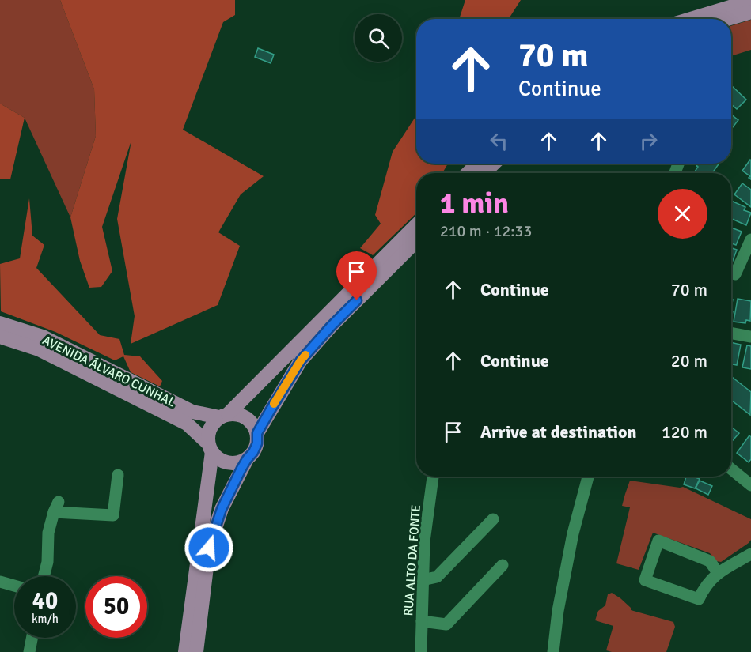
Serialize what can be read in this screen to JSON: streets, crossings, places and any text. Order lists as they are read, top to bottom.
{
  "streets": {
    "main road": ["AVENIDA ÁLVARO CUNHAL"],
    "street": ["RUA ALTO DA FONTE"]
  },
  "page": {
    "turn": ["70 m", "Continue"],
    "heading": ["1 min", "210 m · 12:33"],
    "list": [
      {
        "name": "Continue",
        "value": "70 m"
      },
      {
        "name": "Continue",
        "value": "20 m"
      },
      {
        "name": "Arrive at destination",
        "value": "120 m"
      }
    ],
    "speed": "40 km/h",
    "limit": "50"
  }
}
